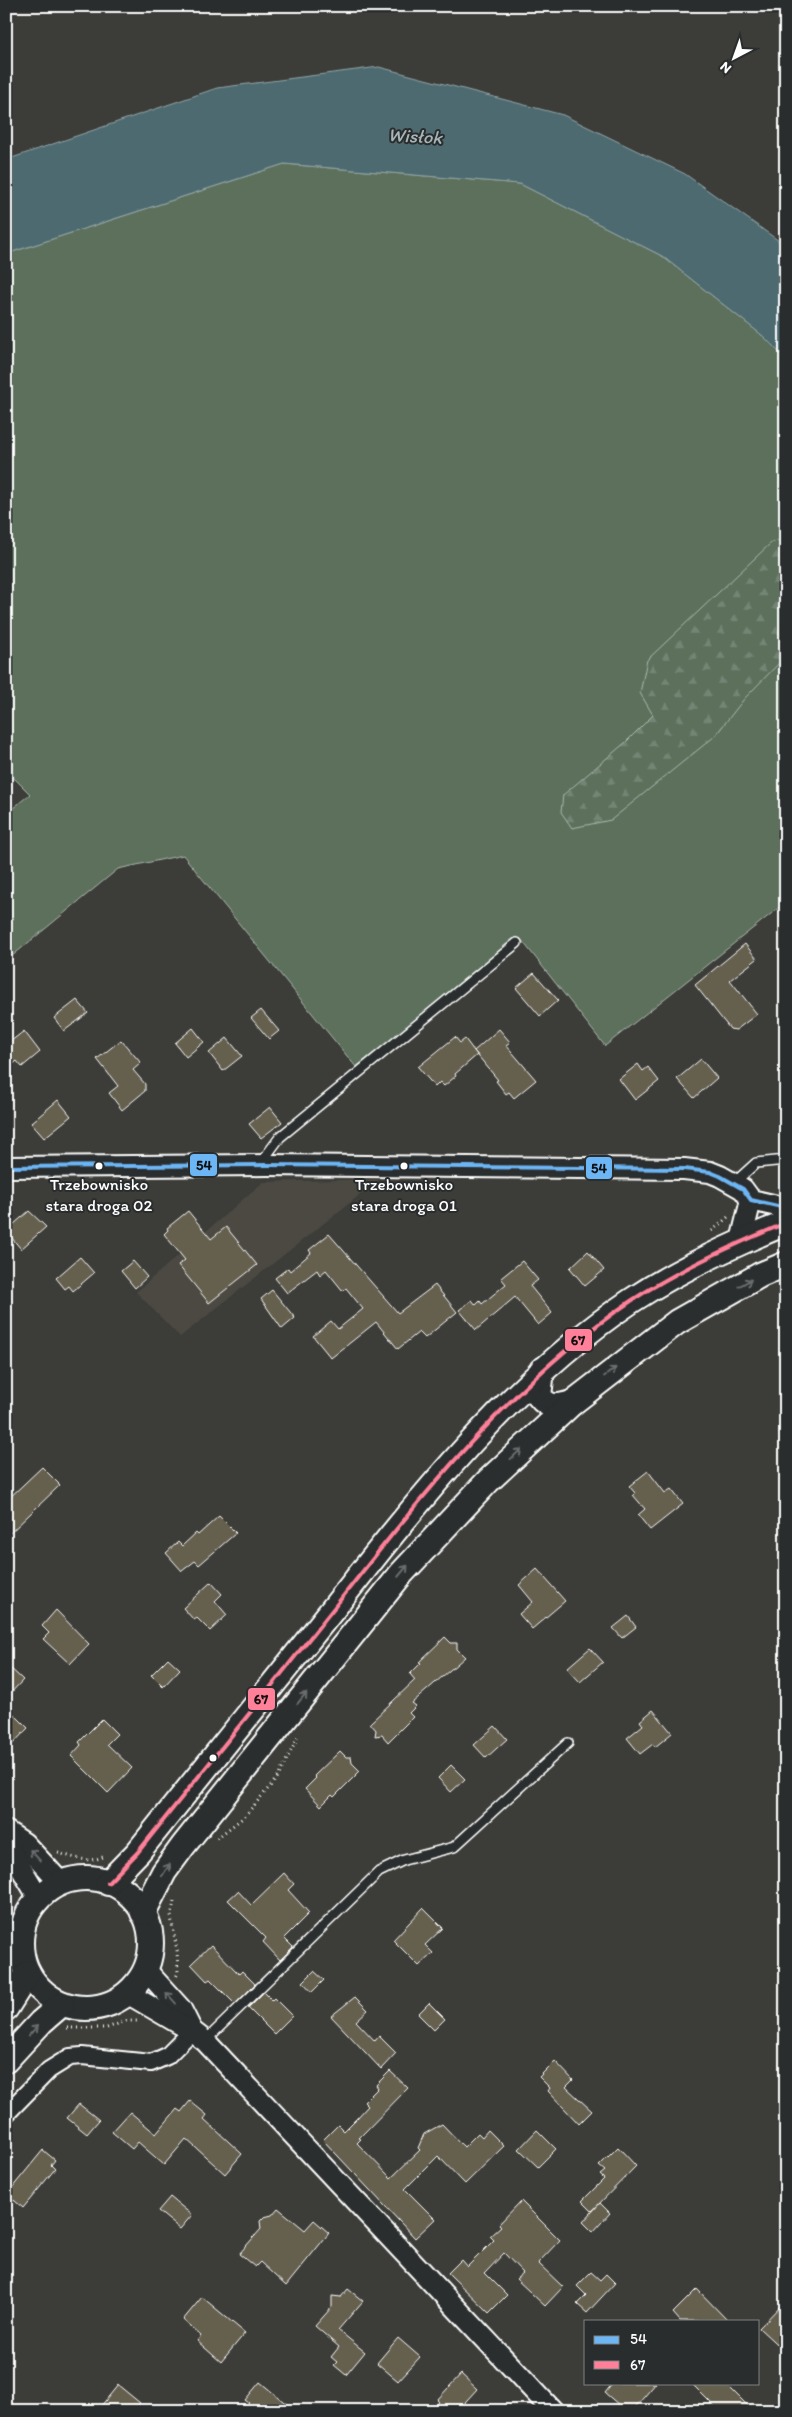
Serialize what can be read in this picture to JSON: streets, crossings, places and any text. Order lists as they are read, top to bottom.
{
  "water": ["Wisłok"],
  "places": ["Trzebownisko stara droga 02", "Trzebownisko stara droga 01"],
  "lines": ["transit line 54", "transit line 67"],
  "legend": ["54", "67"],
  "north": "bottom left"
}
